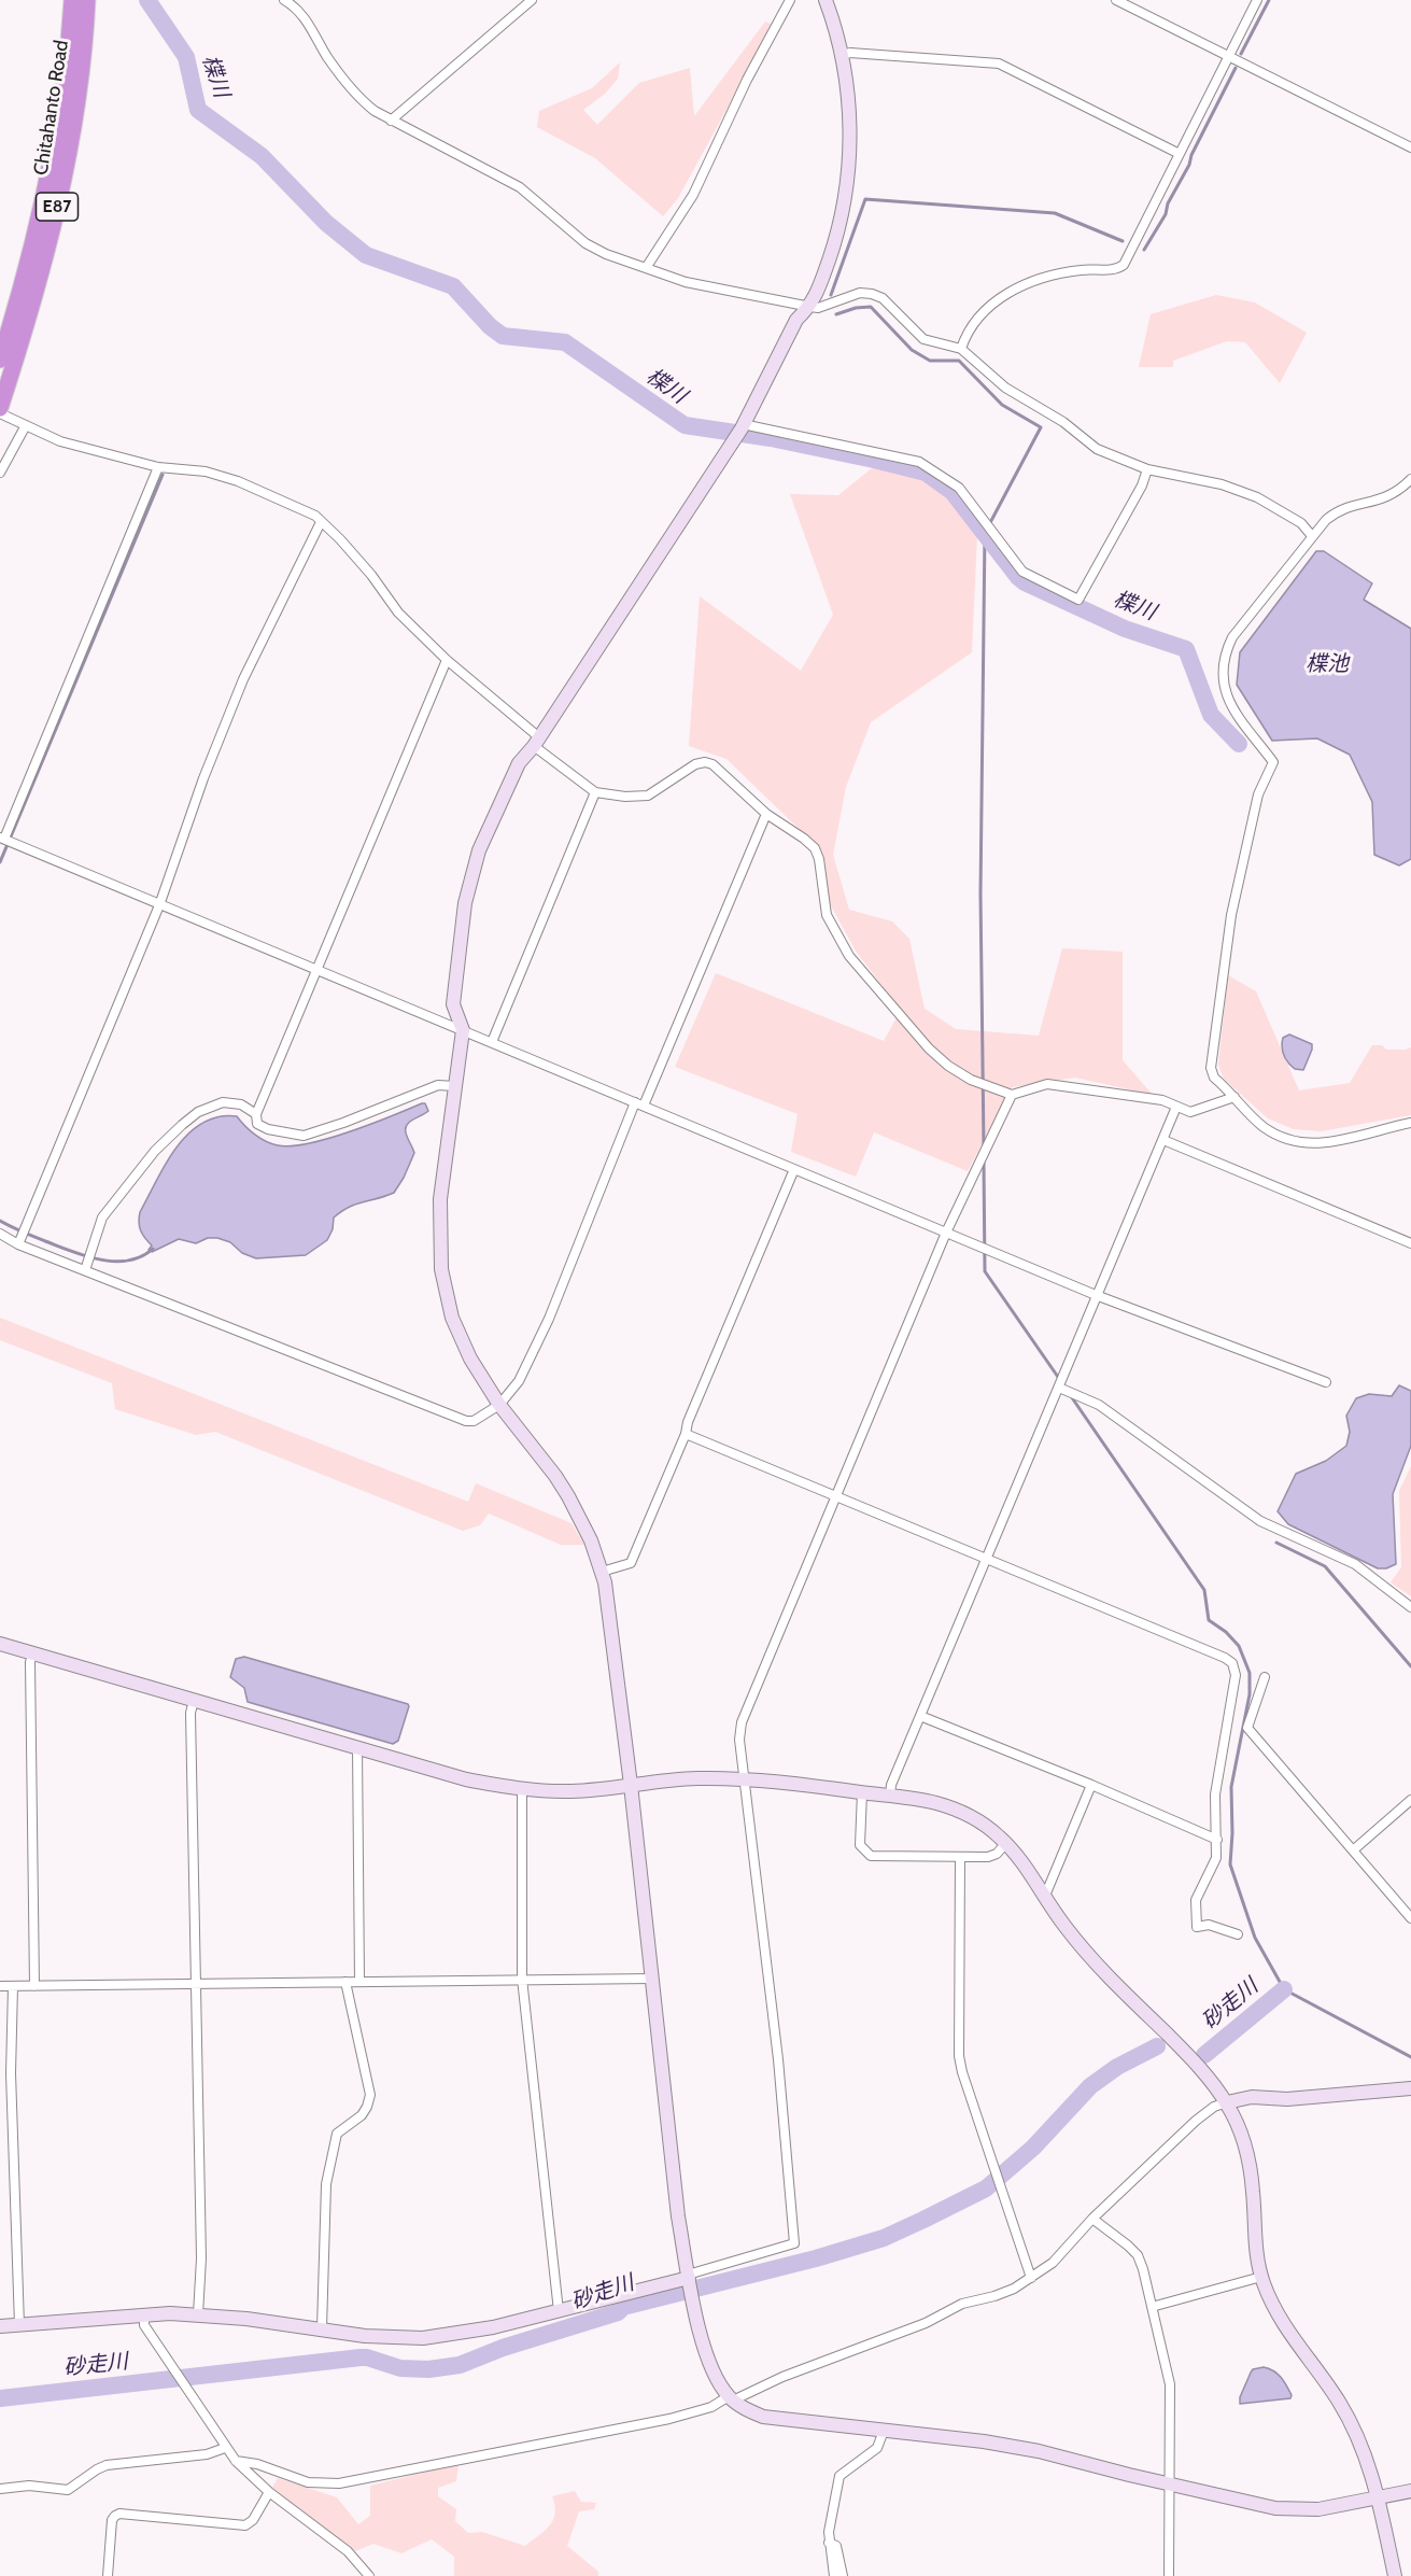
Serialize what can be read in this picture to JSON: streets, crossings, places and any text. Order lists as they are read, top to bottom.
{
  "streets": {
    "highway": ["Chitahanto Road", "E87"]
  },
  "water": ["楪川", "楪池", "砂走川"]
}
